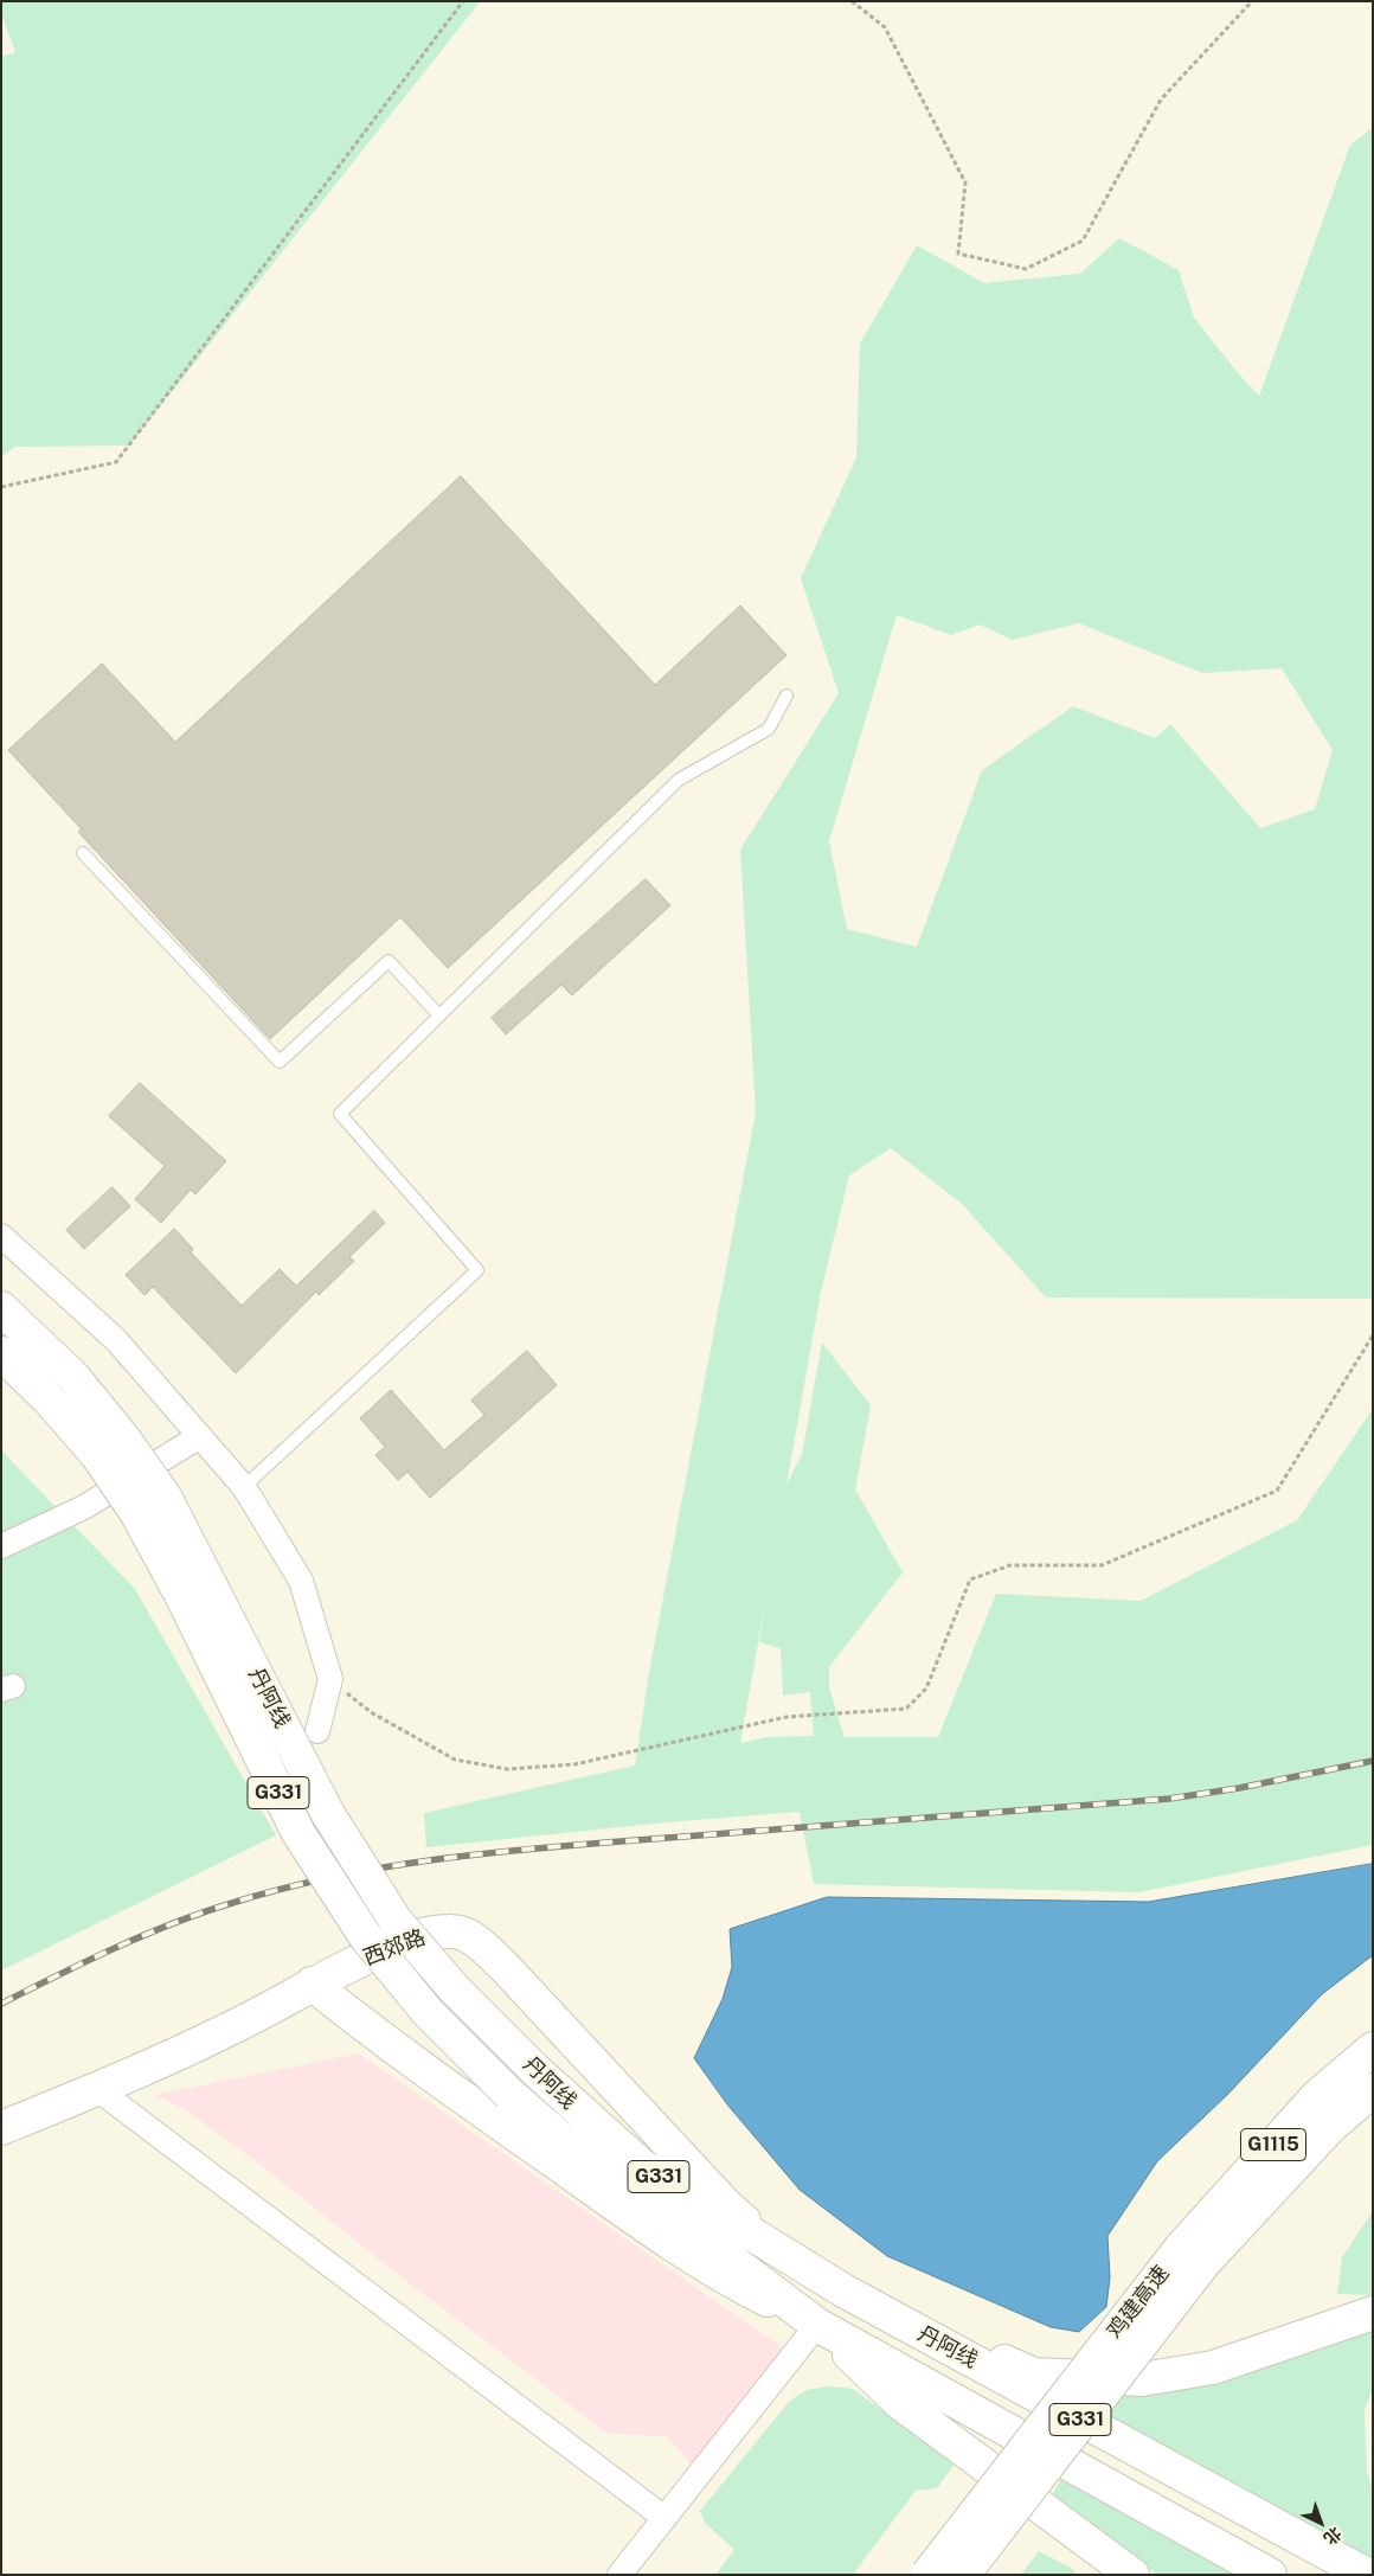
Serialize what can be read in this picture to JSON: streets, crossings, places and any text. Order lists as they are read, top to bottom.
{
  "streets": {
    "main road": [
      "丹阿线",
      "G331",
      "西郊路",
      "G1115",
      "鸡建高速"
    ]
  },
  "crossings": [
    ["丹阿线", "西郊路"]
  ],
  "north": "bottom right"
}
